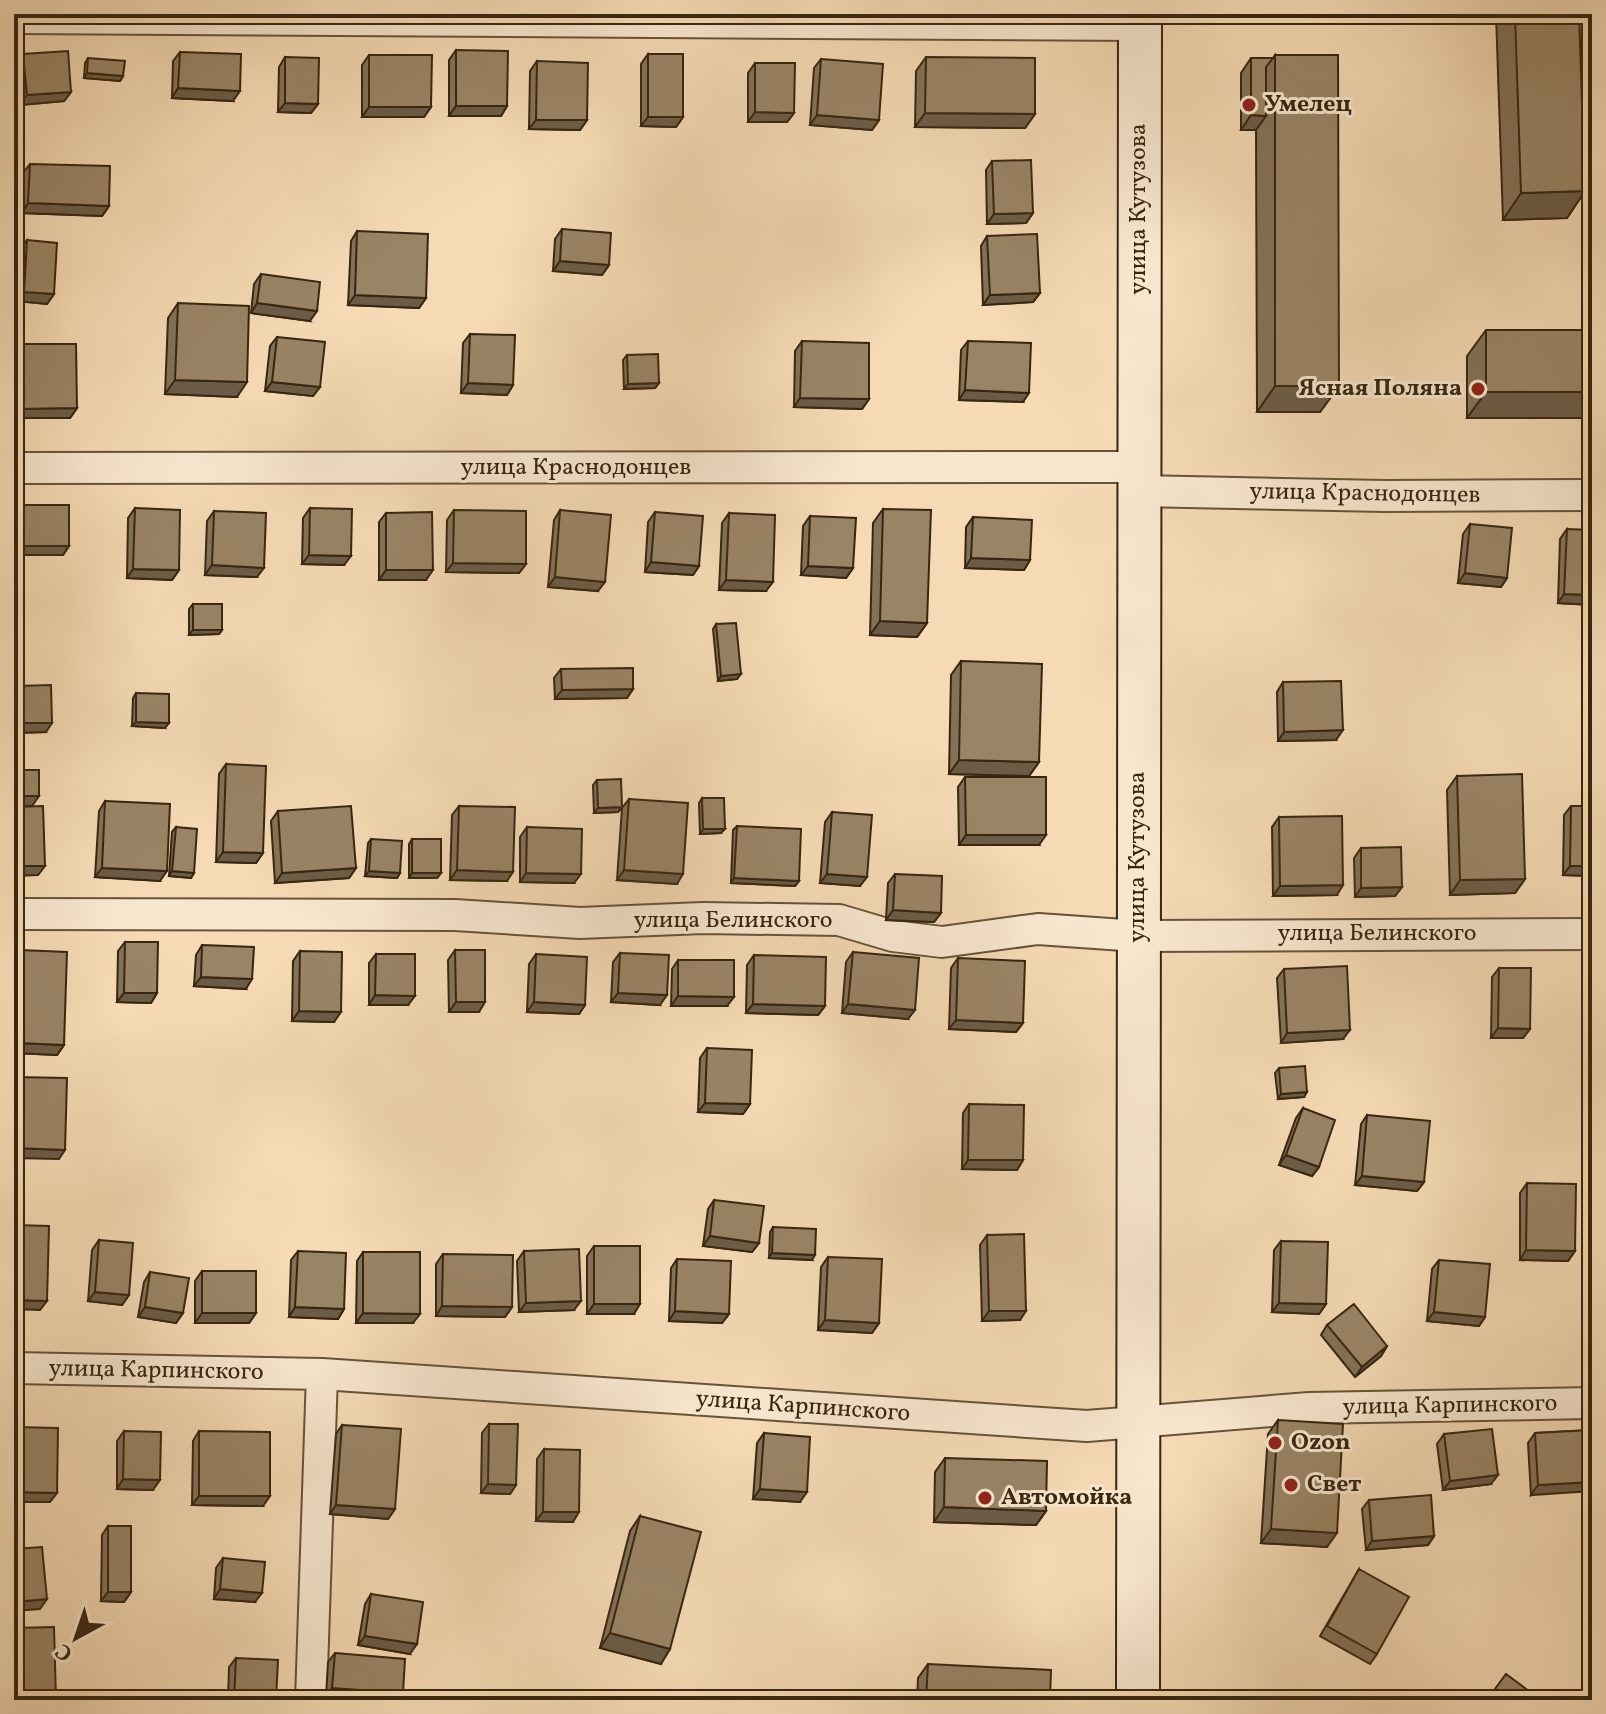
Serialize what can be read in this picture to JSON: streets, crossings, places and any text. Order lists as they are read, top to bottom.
{
  "streets": {
    "main road": ["улица Кутузова"],
    "street": ["улица Краснодонцев", "улица Белинского", "улица Карпинского"]
  },
  "crossings": [
    ["улица Кутузова", "улица Краснодонцев"],
    ["улица Кутузова", "улица Белинского"],
    ["улица Кутузова", "улица Карпинского"]
  ],
  "places": [
    "Умелец",
    "Ясная Поляна",
    "Ozon",
    "Свет",
    "Автомойка"
  ],
  "north": "bottom left"
}
